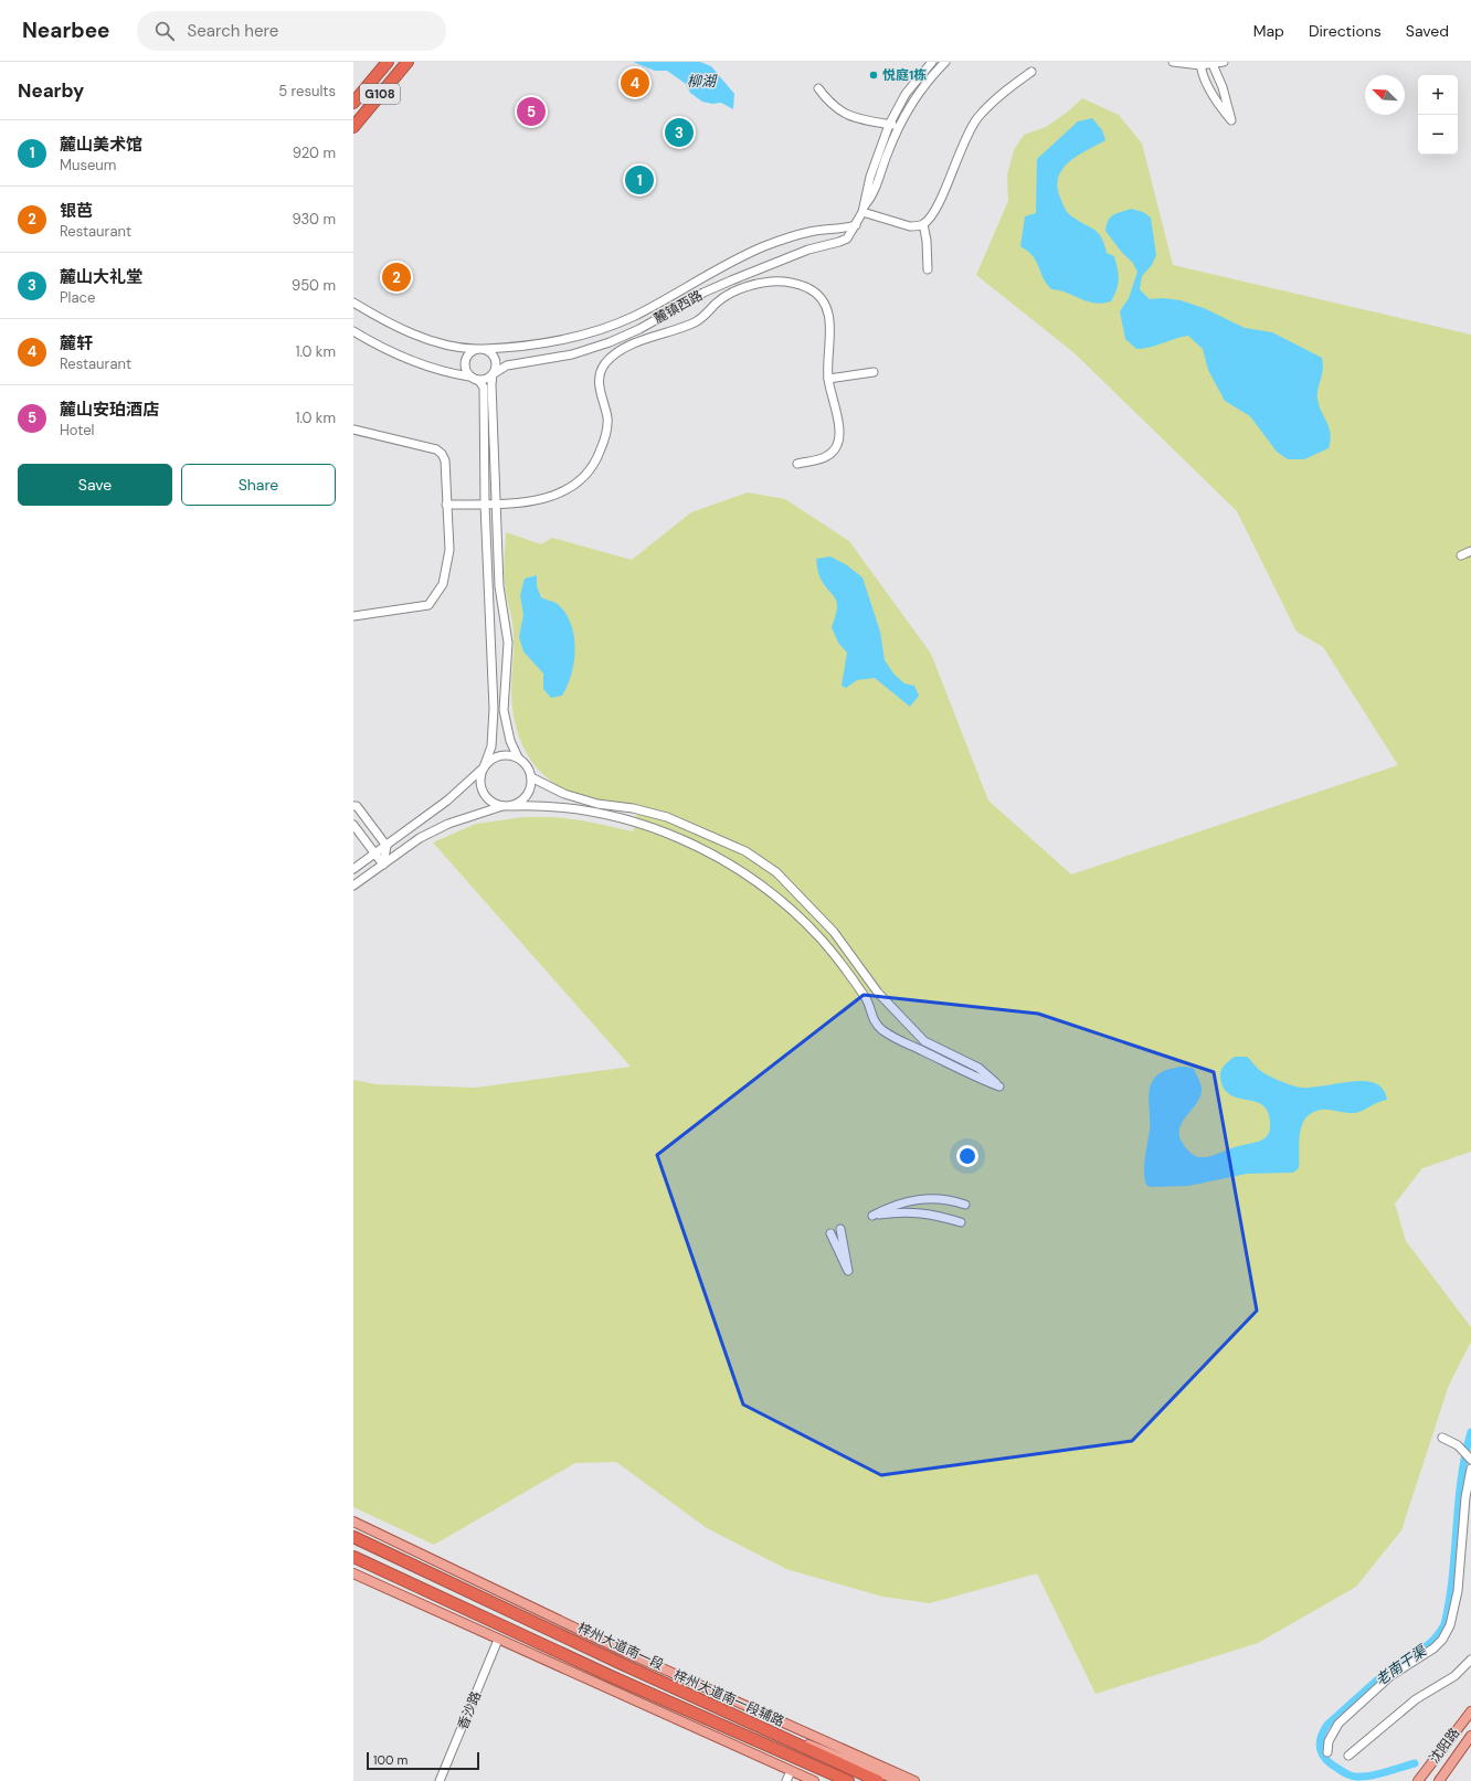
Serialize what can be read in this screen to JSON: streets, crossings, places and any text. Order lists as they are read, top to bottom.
{
  "streets": {
    "highway": ["G108", "梓州大道南一段"],
    "main road": ["梓州大道南一段辅路", "沈阳路"],
    "street": ["麓镇西路", "香沙路"]
  },
  "water": ["柳湖", "老南干渠"],
  "places": ["悦庭1栋"],
  "scale_bar": "100 m",
  "north": "top left",
  "page": {
    "header": "Nearbee",
    "search": "Search here",
    "nav": ["Map", "Directions", "Saved"],
    "heading": ["Nearby", "5 results"],
    "pins": [
      "4",
      "5",
      "3",
      "1",
      "2"
    ],
    "map_buttons": ["+", "−"],
    "list": [
      {
        "mark": "1",
        "name": "麓山美术馆",
        "note": "Museum",
        "value": "920 m"
      },
      {
        "mark": "2",
        "name": "银芭",
        "note": "Restaurant",
        "value": "930 m"
      },
      {
        "mark": "3",
        "name": "麓山大礼堂",
        "note": "Place",
        "value": "950 m"
      },
      {
        "mark": "4",
        "name": "麓轩",
        "note": "Restaurant",
        "value": "1.0 km"
      },
      {
        "mark": "5",
        "name": "麓山安珀酒店",
        "note": "Hotel",
        "value": "1.0 km"
      }
    ],
    "buttons": ["Save", "Share"],
    "scale": "100 m"
  }
}
